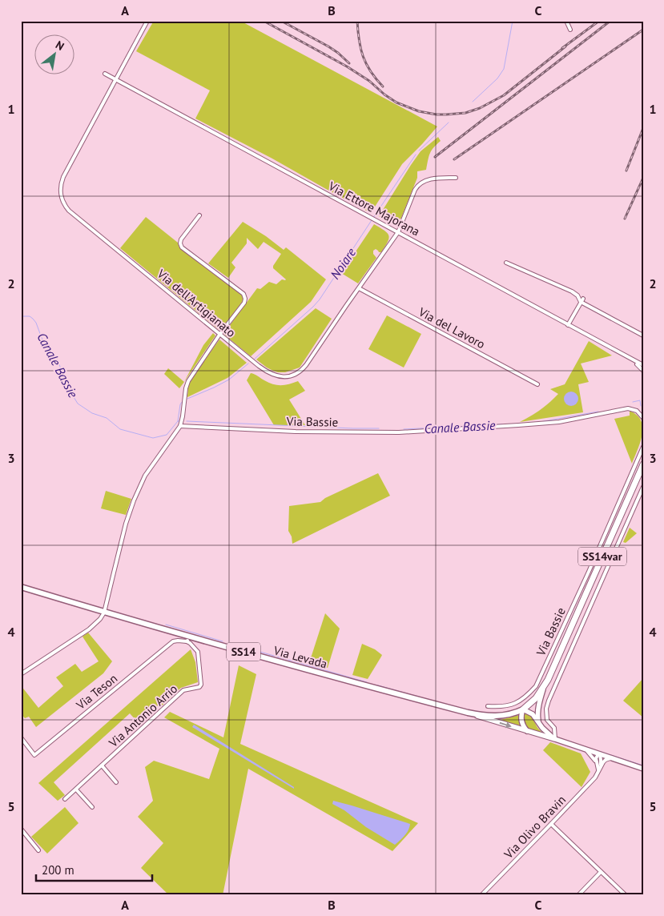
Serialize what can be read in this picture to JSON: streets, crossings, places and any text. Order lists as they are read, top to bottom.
{
  "streets": {
    "highway": ["SS14var"],
    "main road": ["SS14", "Via Levada"],
    "street": [
      "Via Ettore Majorana",
      "Via dell'Artigianato",
      "Via del Lavoro",
      "Via Bassie",
      "Via Teson",
      "Via Antonio Arrio",
      "Via Olivo Bravin"
    ]
  },
  "crossings": [
    ["Via Ettore Majorana", "Via dell'Artigianato"],
    ["Via dell'Artigianato", "Via del Lavoro"],
    ["SS14var", "SS14"],
    ["SS14var", "Via Levada"],
    ["SS14", "Via Levada"],
    ["Via Levada", "Via Teson"],
    ["Via Levada", "Via Antonio Arrio"],
    ["Via Levada", "Via Olivo Bravin"],
    ["Via Teson", "Via Antonio Arrio"]
  ],
  "water": ["Noiare", "Canale Bassie"],
  "scale_bar": "200 m",
  "north": "top right",
  "grid": {
    "columns": ["A", "B", "C"],
    "rows": [
      "1",
      "2",
      "3",
      "4",
      "5"
    ]
  }
}
